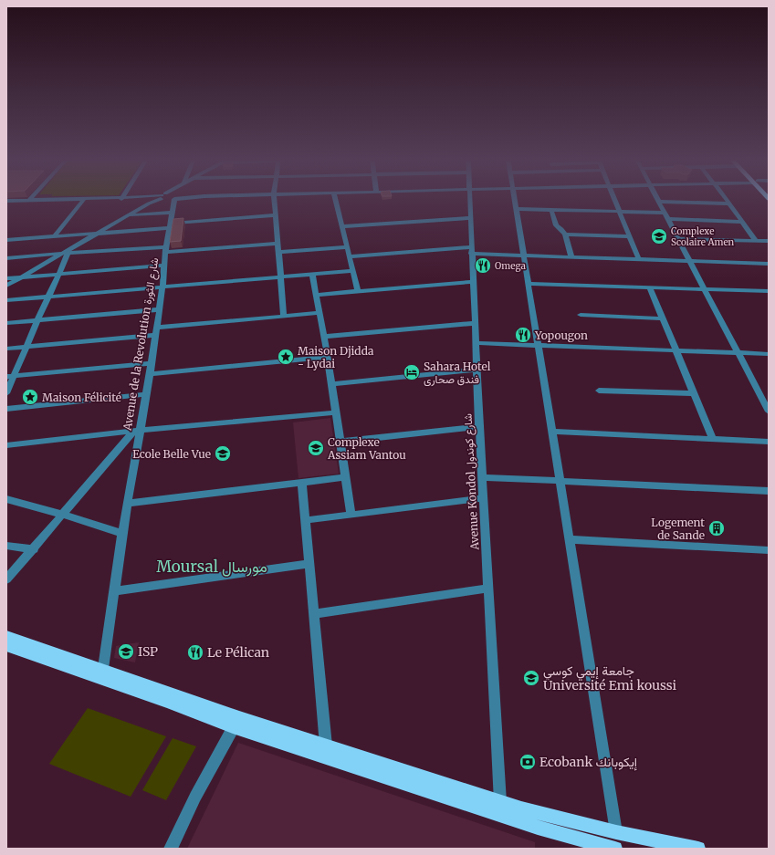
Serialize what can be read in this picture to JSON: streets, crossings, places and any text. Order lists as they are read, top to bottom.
{
  "streets": {
    "street": ["Avenue de la Revolution شارع الثورة", "Avenue Kondol شارع كوندول"]
  },
  "districts": ["Moursal مورسال"],
  "places": {
    "school or university": [
      "Complexe Scolaire Amen",
      "Complexe Assiam Vantou",
      "Ecole Belle Vue",
      "ISP",
      "جامعة إيمي كوسي Université Emi koussi"
    ],
    "restaurant": ["Omega", "Yopougon", "Le Pélican"],
    "place": ["Maison Djidda - Lydai", "Maison Félicité"],
    "hotel": ["Sahara Hotel فندق صحارى"],
    "building": ["Logement de Sande"],
    "bank": ["Ecobank إيكوبانك"]
  }
}
